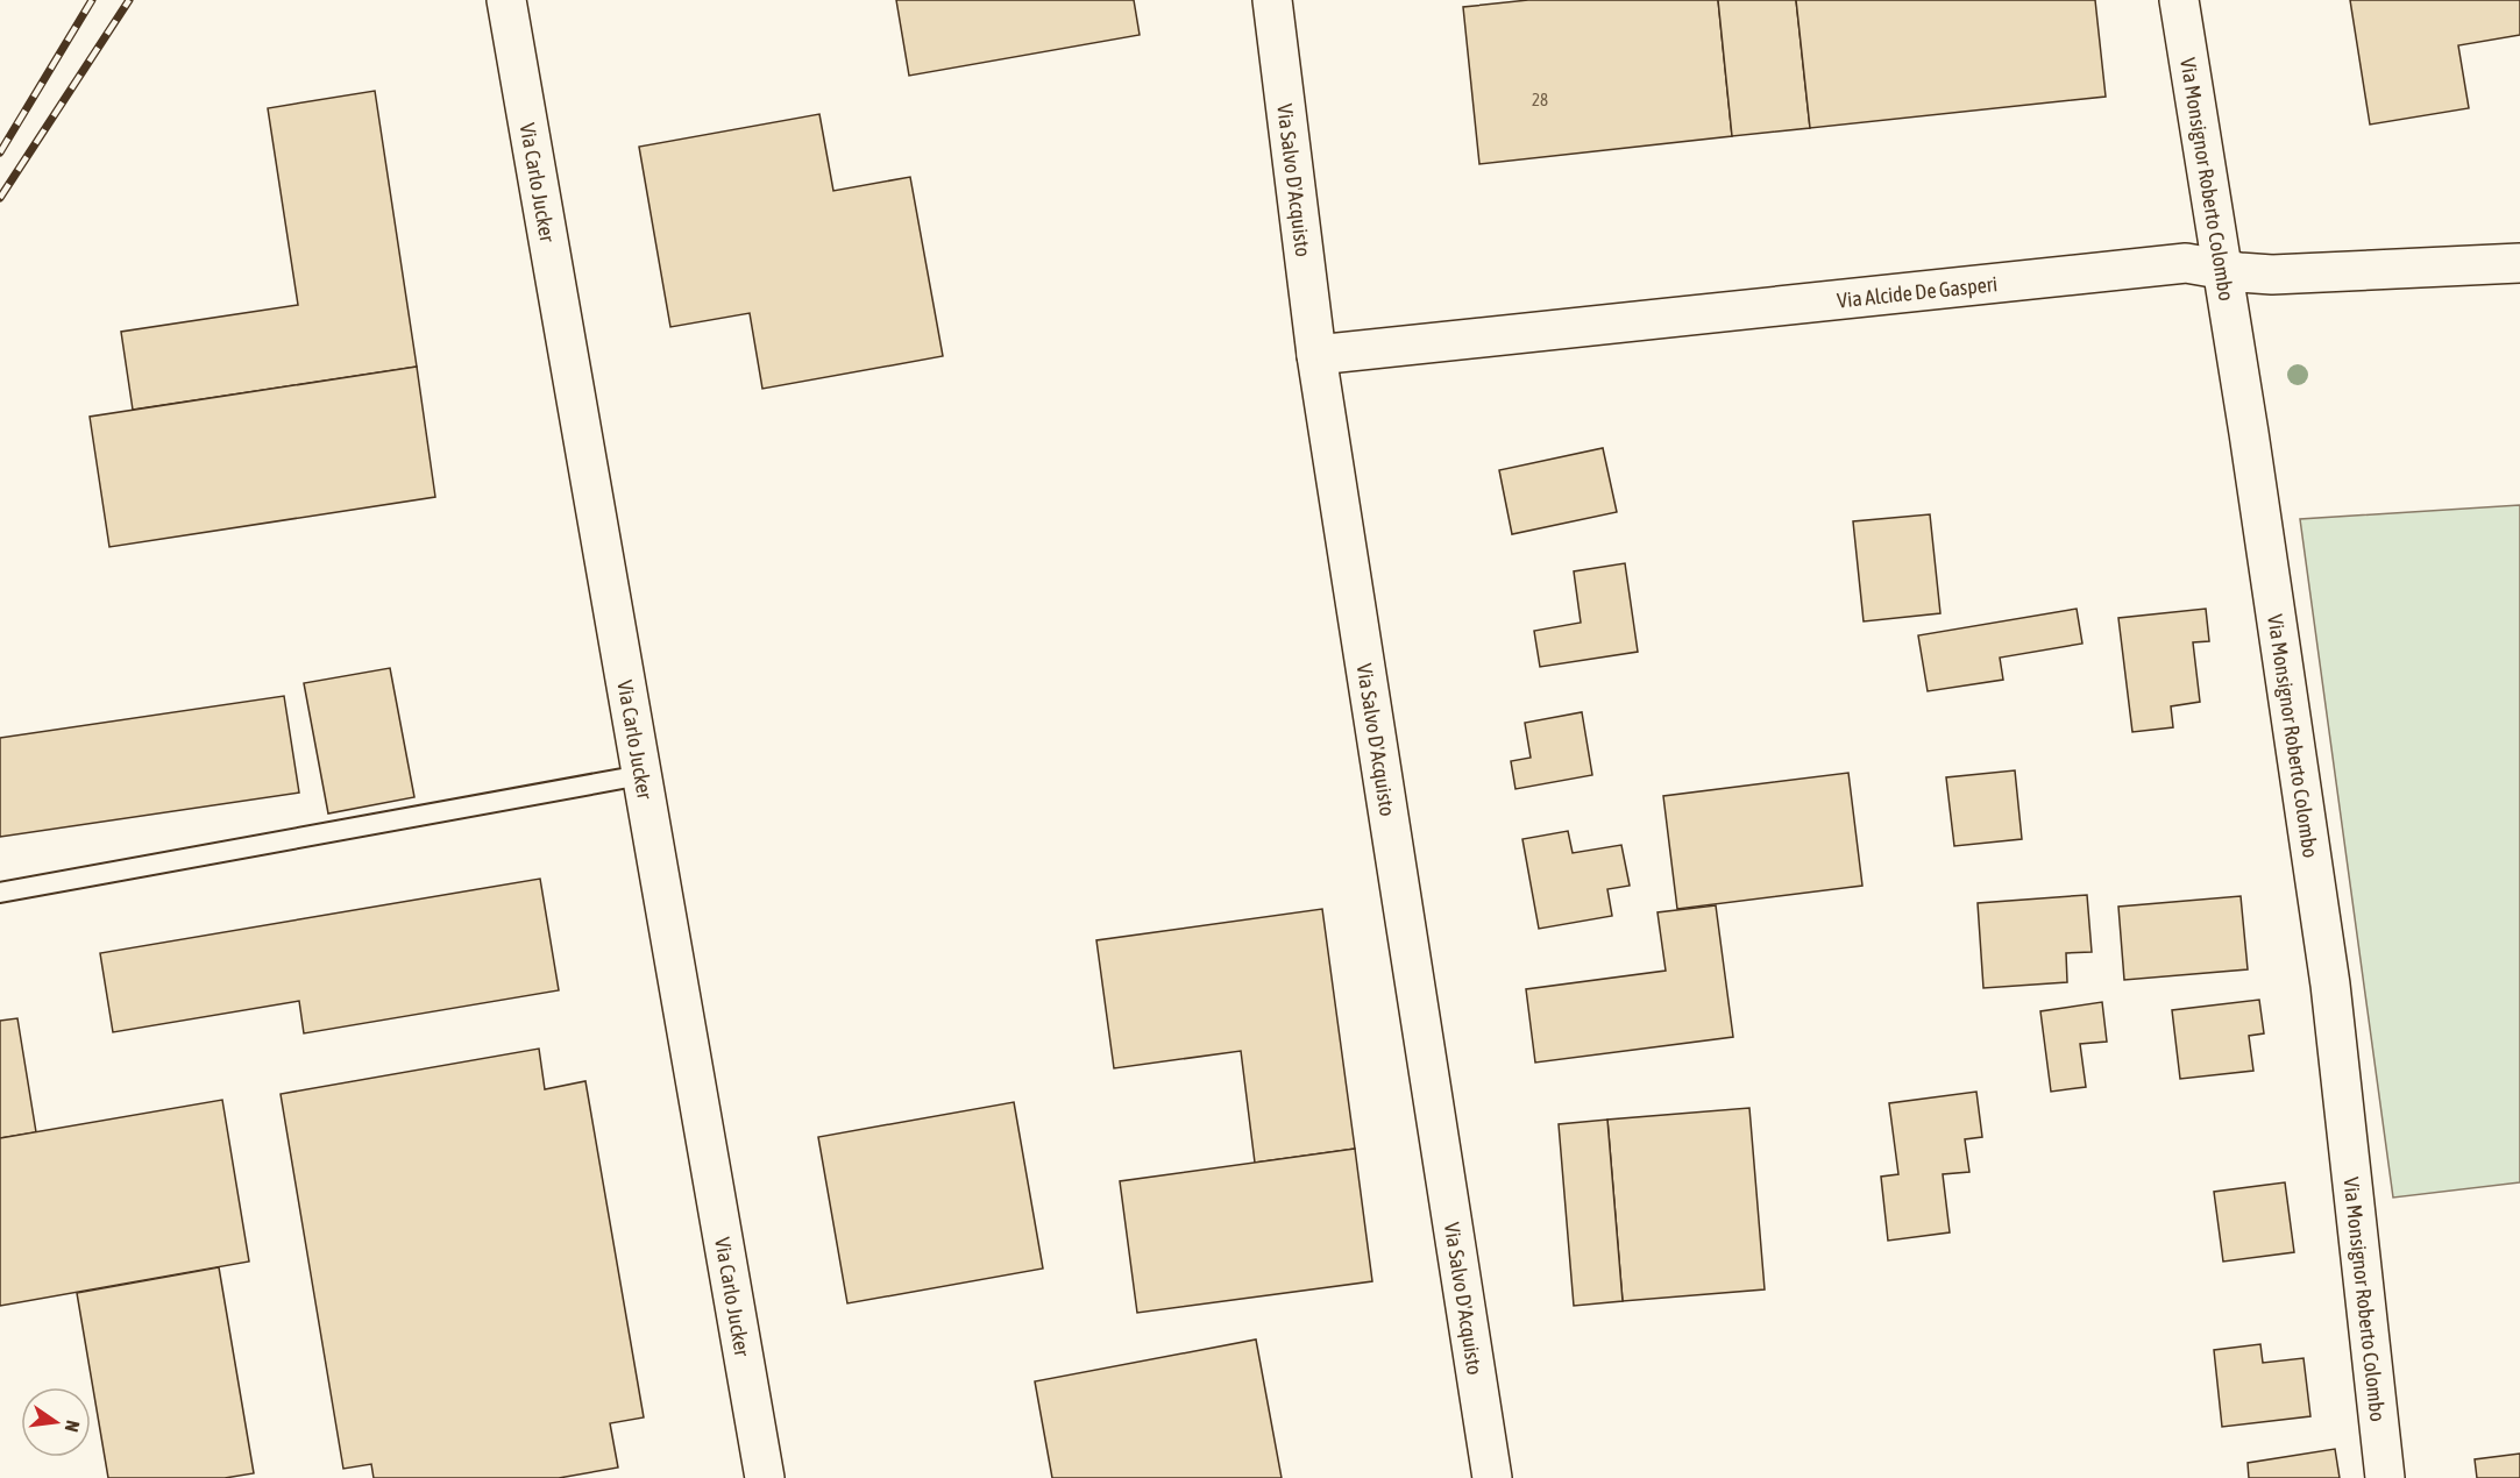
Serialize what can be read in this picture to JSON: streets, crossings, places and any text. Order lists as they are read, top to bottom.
{
  "streets": {
    "street": [
      "Via Monsignor Roberto Colombo",
      "Via Salvo D'Acquisto",
      "Via Carlo Jucker",
      "Via Alcide De Gasperi"
    ]
  },
  "crossings": [
    ["Via Monsignor Roberto Colombo", "Via Alcide De Gasperi"],
    ["Via Salvo D'Acquisto", "Via Alcide De Gasperi"]
  ],
  "house_numbers": ["28"],
  "north": "right"
}
